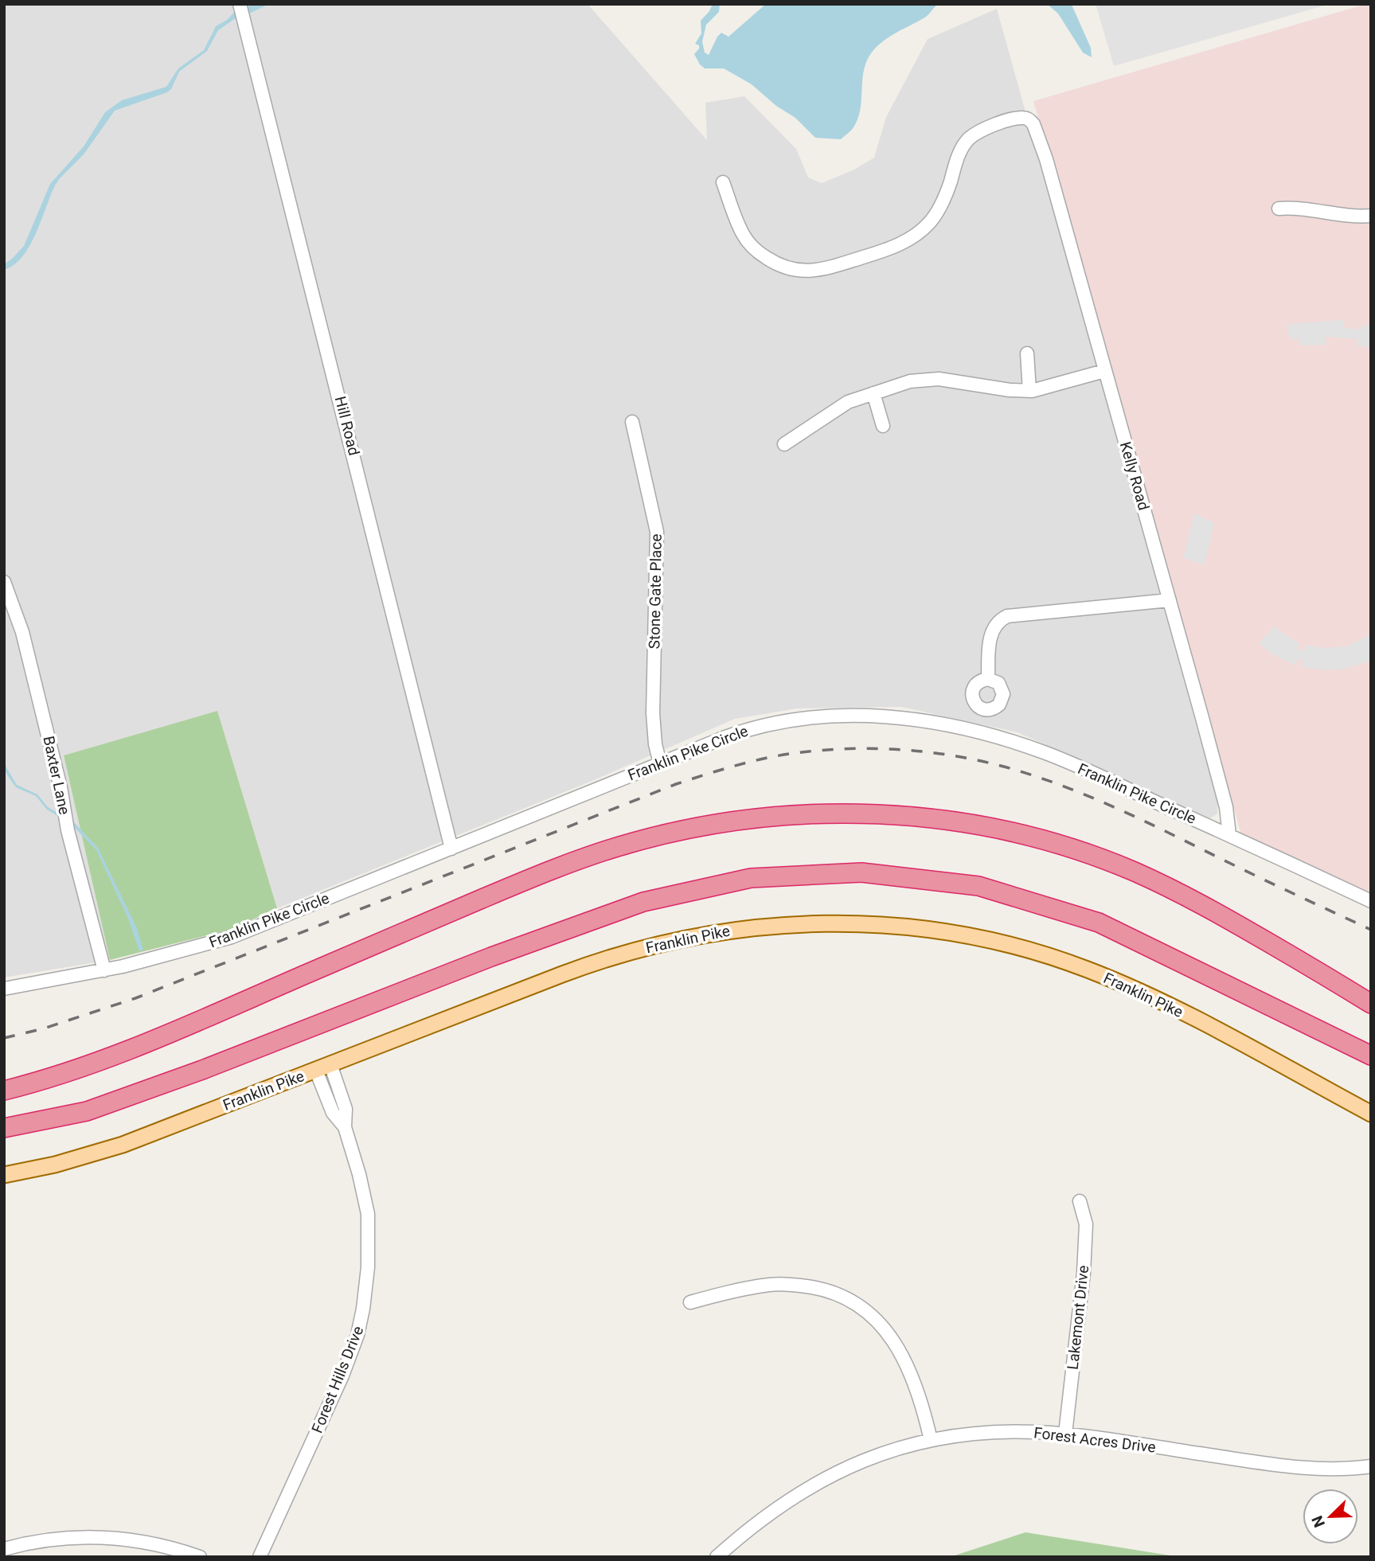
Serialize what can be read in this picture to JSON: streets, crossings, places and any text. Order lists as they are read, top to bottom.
{
  "streets": {
    "main road": ["Franklin Pike"],
    "street": [
      "Hill Road",
      "Kelly Road",
      "Stone Gate Place",
      "Franklin Pike Circle",
      "Baxter Lane",
      "Lakemont Drive",
      "Forest Hills Drive",
      "Forest Acres Drive"
    ]
  },
  "crossings": [
    ["Hill Road", "Franklin Pike Circle"],
    ["Kelly Road", "Franklin Pike Circle"],
    ["Stone Gate Place", "Franklin Pike Circle"],
    ["Franklin Pike Circle", "Baxter Lane"],
    ["Franklin Pike", "Forest Hills Drive"],
    ["Lakemont Drive", "Forest Acres Drive"]
  ],
  "north": "bottom left"
}
